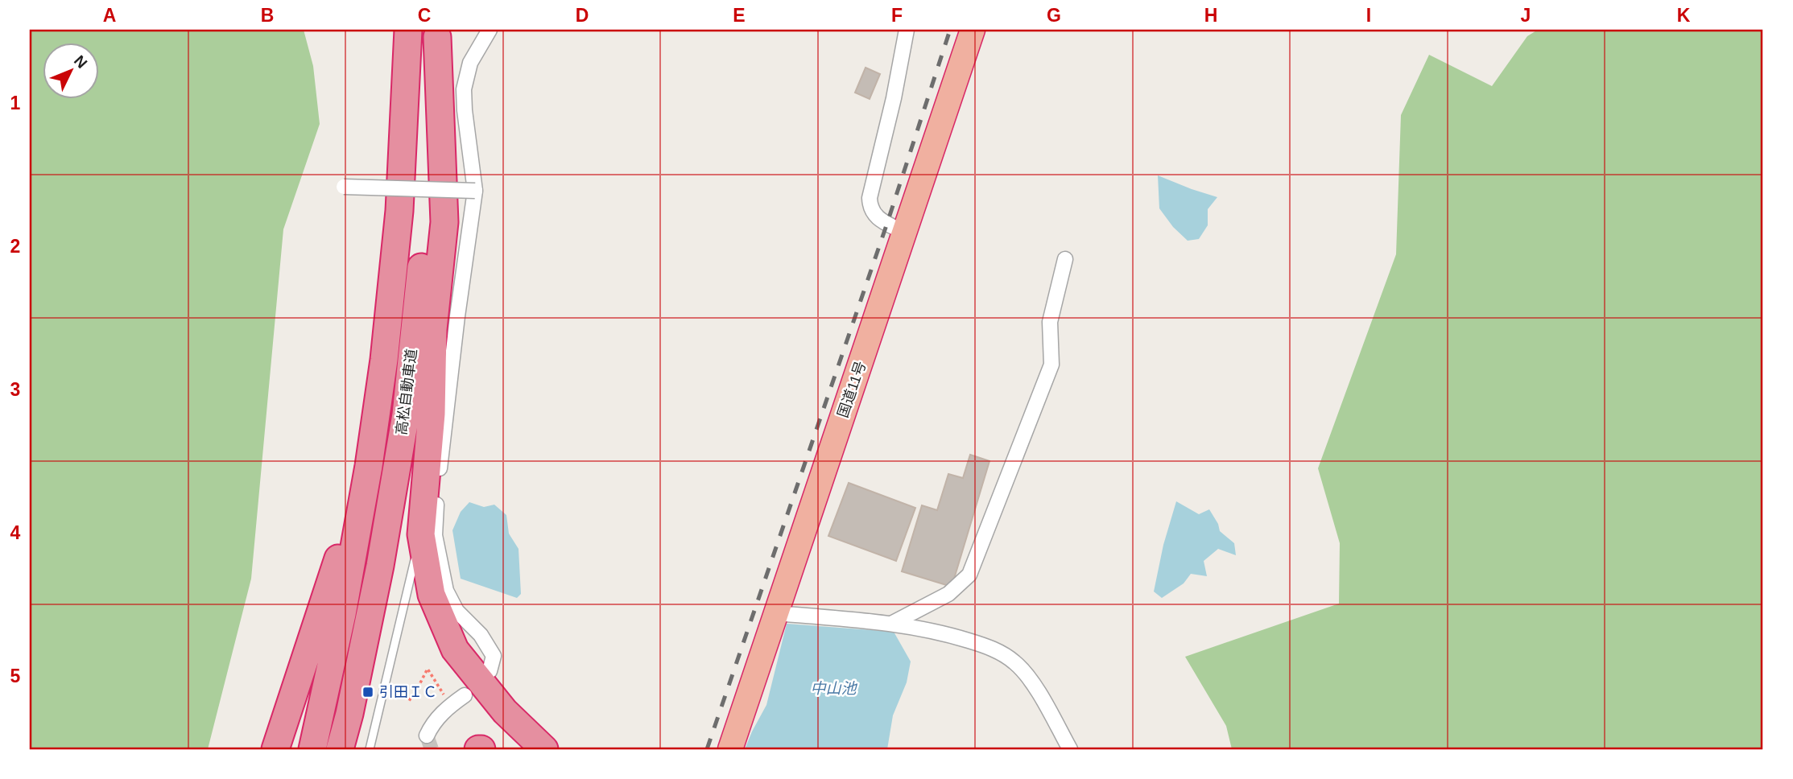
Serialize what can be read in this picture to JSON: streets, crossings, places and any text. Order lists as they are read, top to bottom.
{
  "streets": {
    "highway": ["国道11号", "高松自動車道"]
  },
  "water": ["中山池"],
  "places": {
    "transit": ["引田ＩＣ"]
  },
  "north": "top right",
  "grid": {
    "columns": [
      "A",
      "B",
      "C",
      "D",
      "E",
      "F",
      "G",
      "H",
      "I",
      "J",
      "K"
    ],
    "rows": [
      "1",
      "2",
      "3",
      "4",
      "5"
    ]
  }
}
